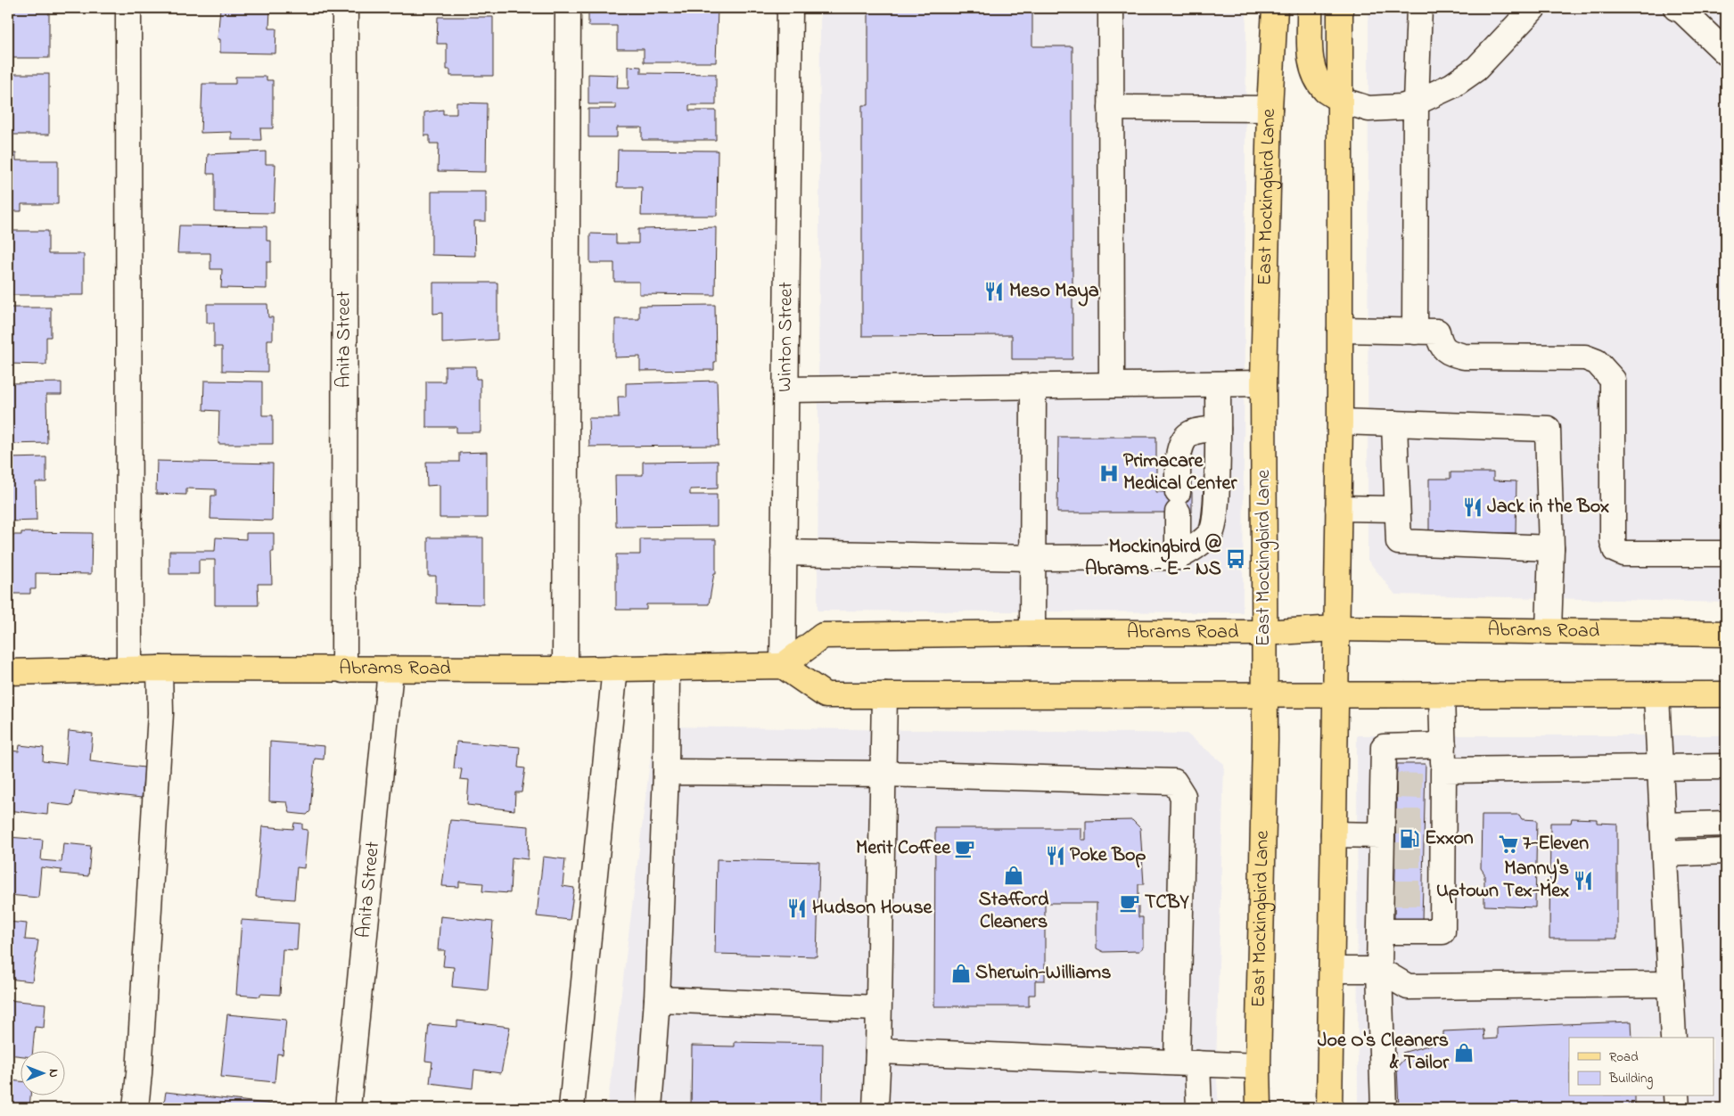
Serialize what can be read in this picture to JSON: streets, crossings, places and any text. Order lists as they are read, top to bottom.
{
  "streets": {
    "main road": ["East Mockingbird Lane", "Abrams Road"],
    "street": ["Winton Street", "Anita Street"]
  },
  "crossings": [
    ["East Mockingbird Lane", "Abrams Road"],
    ["Winton Street", "Abrams Road"],
    ["Anita Street", "Abrams Road"]
  ],
  "places": {
    "restaurant": [
      "Meso Maya",
      "Jack in the Box",
      "Poke Bop",
      "Manny's Uptown Tex-Mex",
      "Hudson House"
    ],
    "hospital": ["Primacare Medical Center"],
    "bus stop": ["Mockingbird @ Abrams - E - NS"],
    "fuel station": ["Exxon"],
    "supermarket": ["7-Eleven"],
    "cafe": ["Merit Coffee", "TCBY"],
    "shop": ["Stafford Cleaners", "Sherwin-Williams", "Joe O's Cleaners & Tailor"]
  },
  "legend": ["Road", "Building"],
  "north": "right"
}
